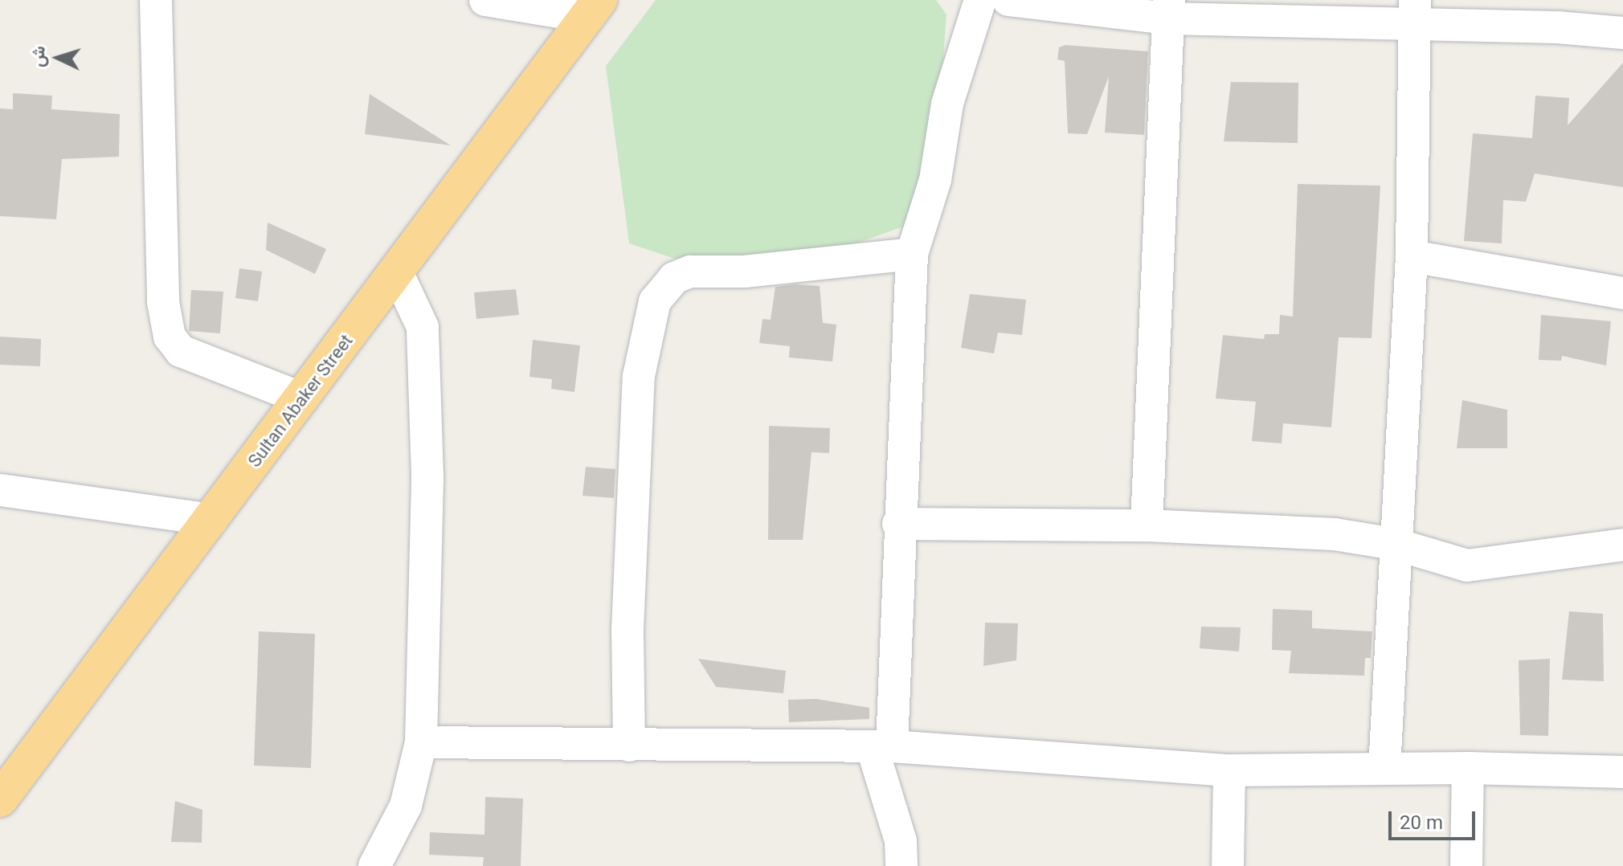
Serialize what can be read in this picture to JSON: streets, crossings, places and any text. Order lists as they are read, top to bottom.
{
  "streets": {
    "highway": ["Sultan Abaker Street"]
  },
  "scale_bar": "20 m",
  "north": "left"
}
